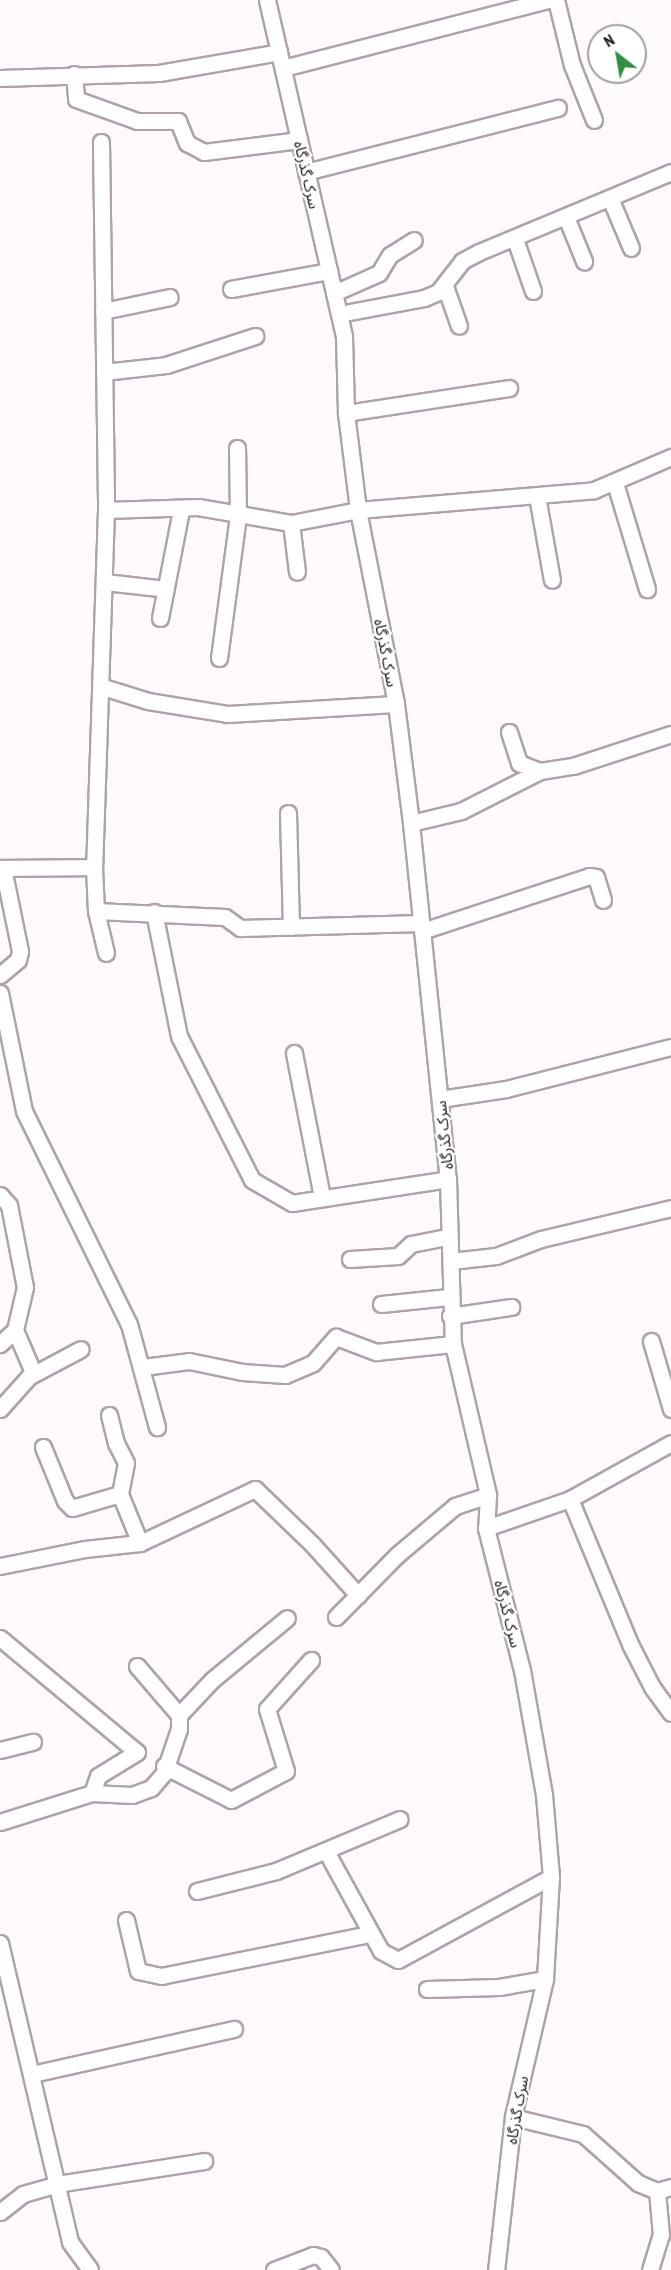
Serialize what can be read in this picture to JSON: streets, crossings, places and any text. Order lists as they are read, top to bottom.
{
  "streets": {
    "street": ["سرک گذرگاه"]
  },
  "north": "top left"
}
